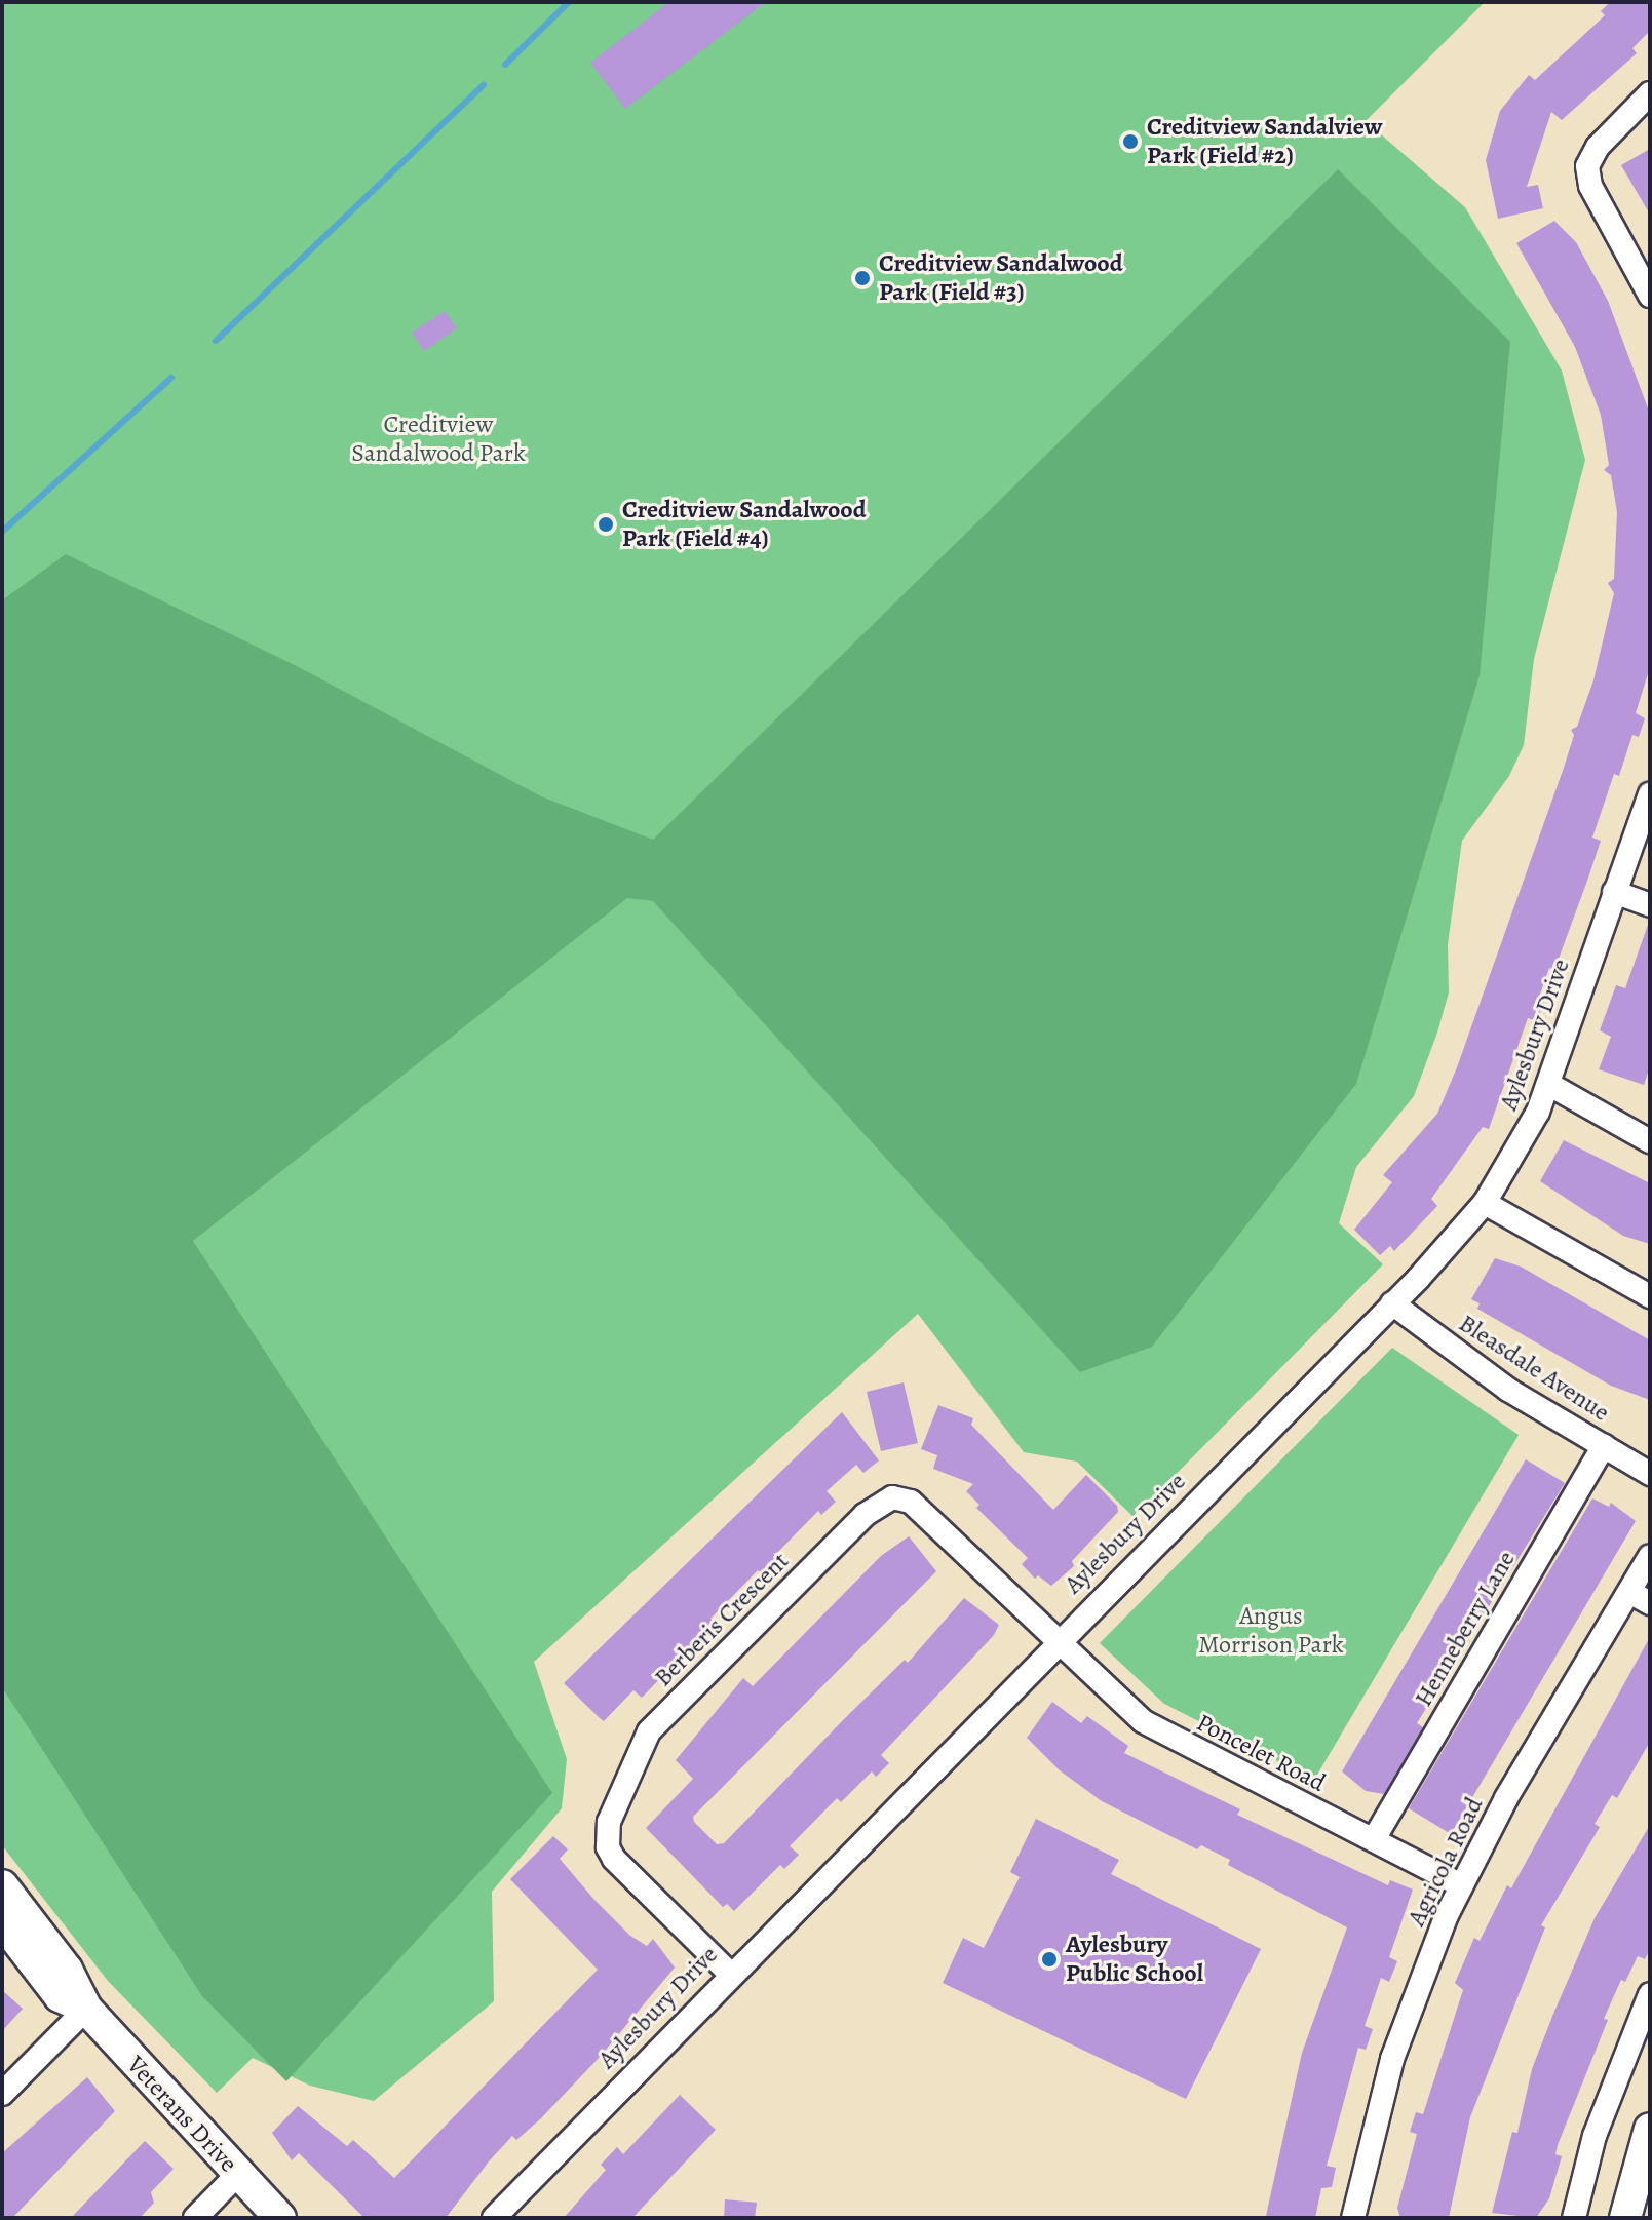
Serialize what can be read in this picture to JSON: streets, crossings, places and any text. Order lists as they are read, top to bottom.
{
  "streets": {
    "street": [
      "Aylesbury Drive",
      "Bleasdale Avenue",
      "Berberis Crescent",
      "Henneberry Lane",
      "Poncelet Road",
      "Agricola Road",
      "Veterans Drive"
    ]
  },
  "crossings": [
    ["Aylesbury Drive", "Bleasdale Avenue"],
    ["Aylesbury Drive", "Berberis Crescent"],
    ["Aylesbury Drive", "Poncelet Road"],
    ["Bleasdale Avenue", "Henneberry Lane"],
    ["Berberis Crescent", "Poncelet Road"],
    ["Henneberry Lane", "Poncelet Road"],
    ["Poncelet Road", "Agricola Road"]
  ],
  "parks": ["Creditview Sandalwood Park", "Angus Morrison Park"],
  "places": [
    "Creditview Sandalview Park (Field #2)",
    "Creditview Sandalwood Park (Field #3)",
    "Creditview Sandalwood Park (Field #4)",
    "Aylesbury Public School"
  ]
}
